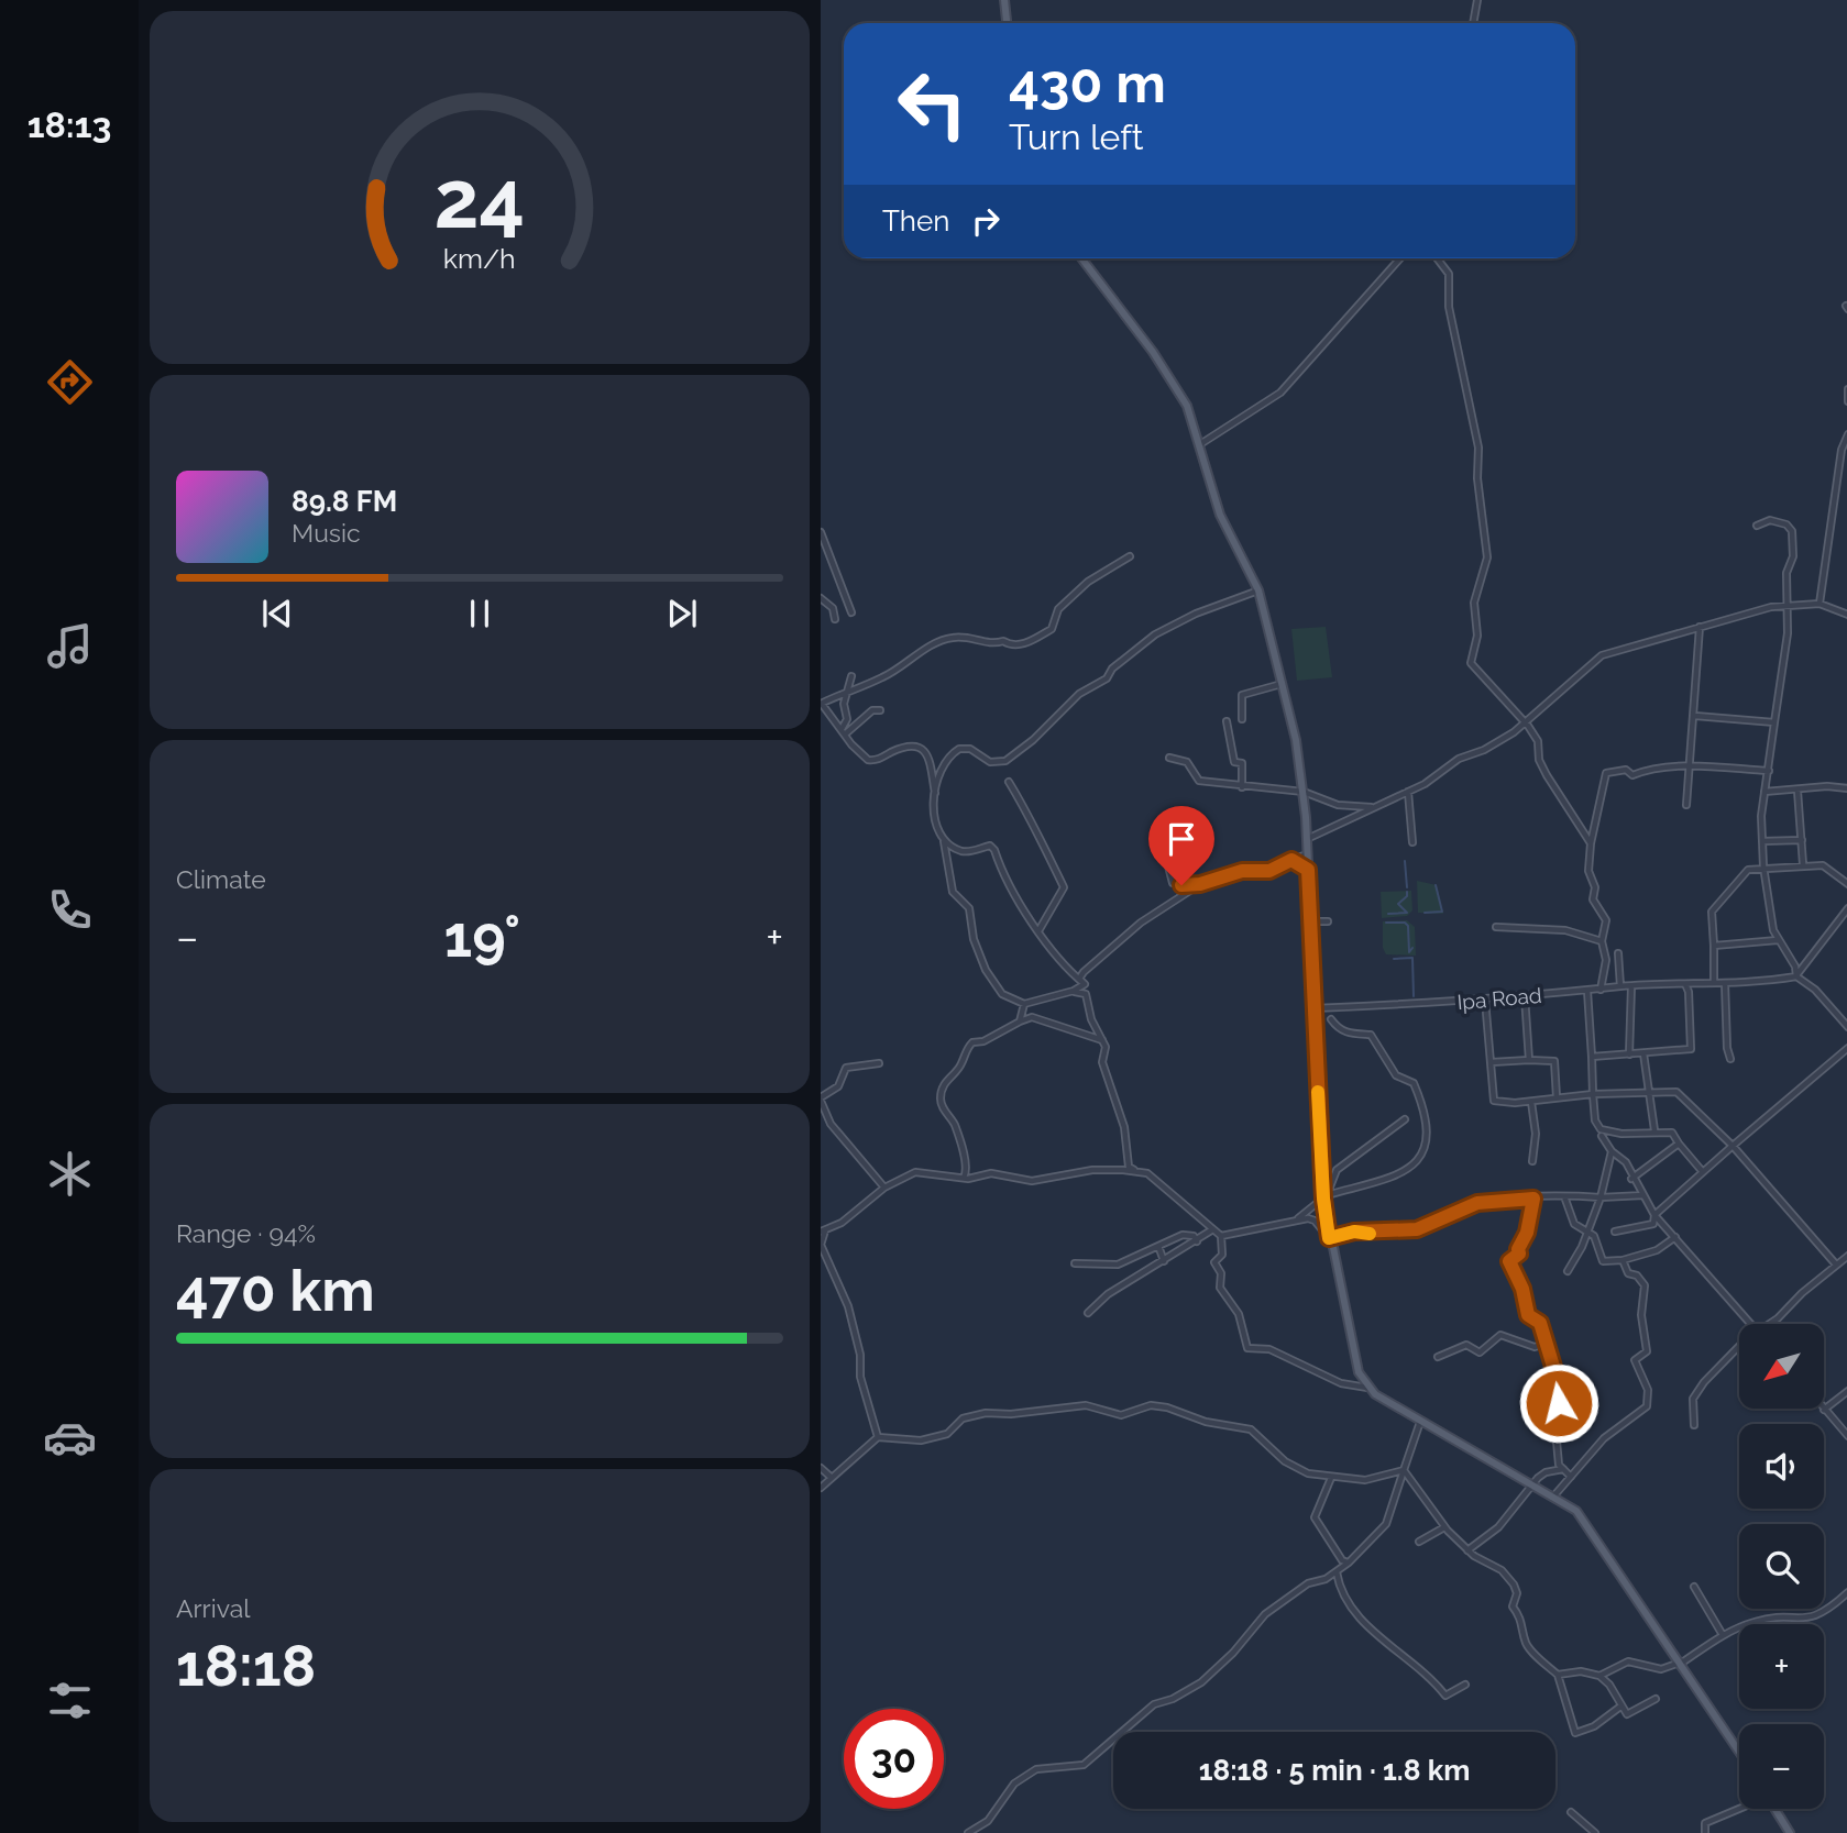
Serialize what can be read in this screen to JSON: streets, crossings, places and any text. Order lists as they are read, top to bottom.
{
  "streets": {
    "street": ["Ipa Road"]
  },
  "north": "bottom left",
  "page": {
    "tabs": "18:13",
    "turn": ["430 m", "Turn left"],
    "then": "Then",
    "song": ["89.8 FM", "Music"],
    "tile": [
      "Climate",
      ["Range · 94%", "470 km"],
      ["Arrival", "18:18"]
    ],
    "heat": ["−", "19°", "+"],
    "map_buttons": ["+", "−"],
    "limit": "30",
    "trip": "18:18 · 5 min · 1.8 km",
    "gauge": ["24", "km/h"]
  }
}
